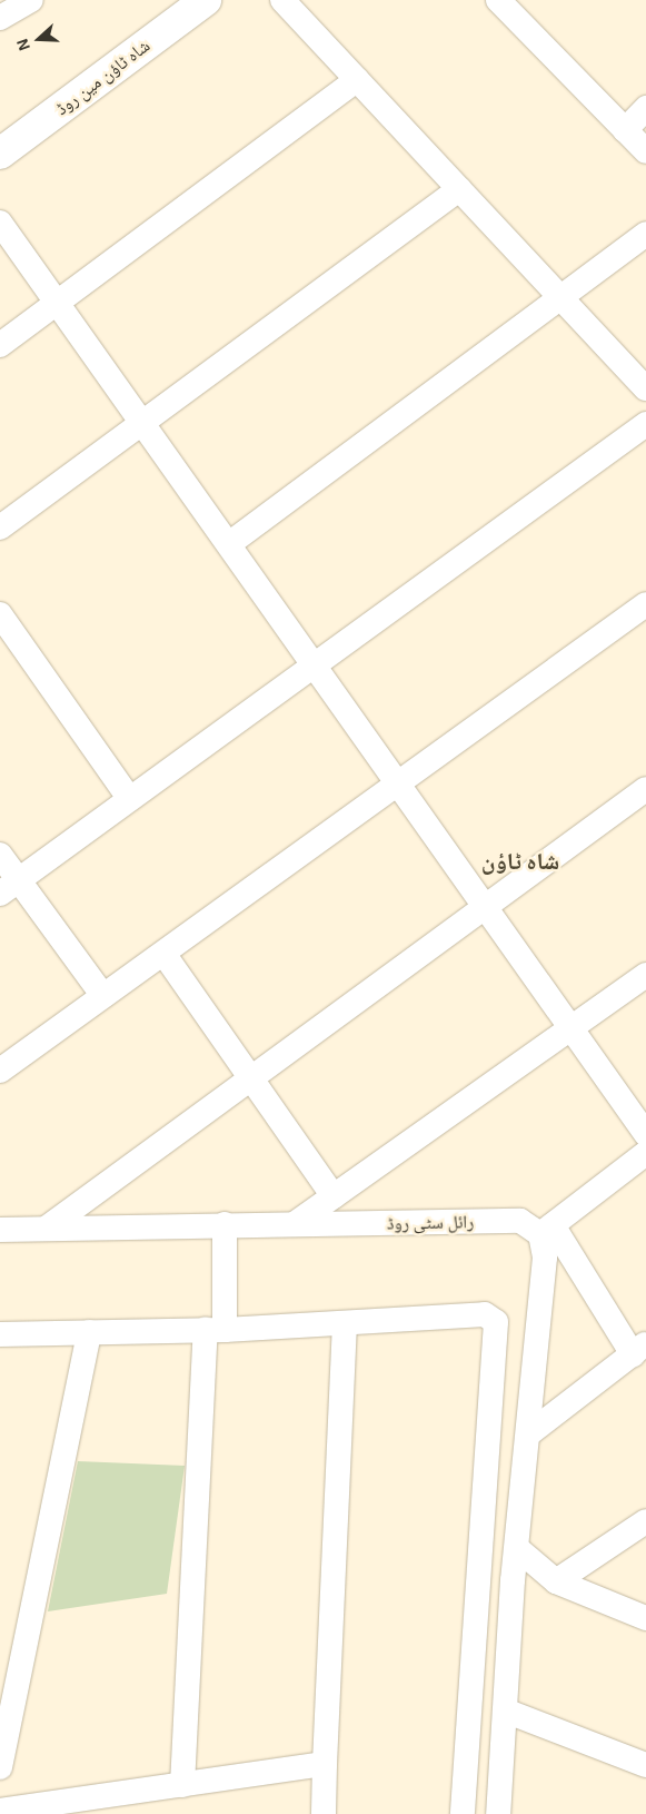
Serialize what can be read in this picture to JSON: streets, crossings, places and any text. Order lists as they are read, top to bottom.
{
  "streets": {
    "street": ["شاہ ٹاؤن مین روڈ", "رائل سٹی روڈ"]
  },
  "districts": ["شاہ ٹاؤن"],
  "north": "left"
}
